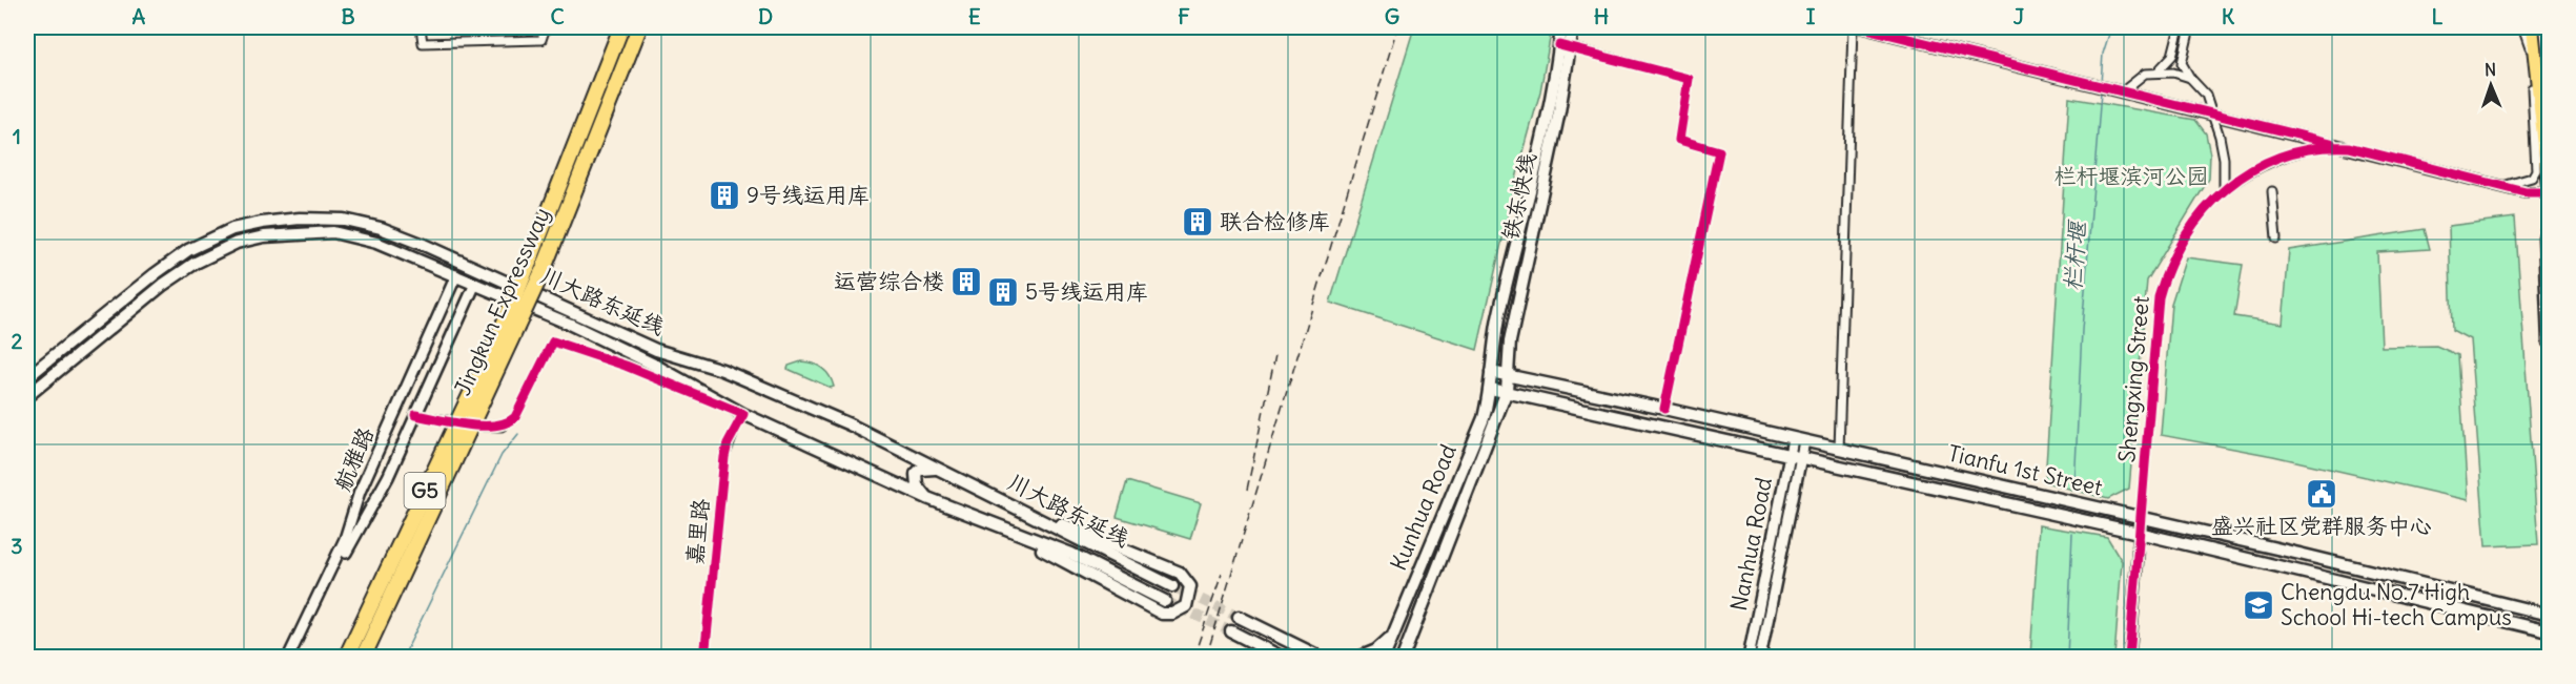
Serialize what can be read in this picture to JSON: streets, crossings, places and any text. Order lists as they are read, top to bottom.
{
  "streets": {
    "highway": ["Jingkun Expressway", "G5"],
    "main road": [
      "铁东快线",
      "川大路东延线",
      "Tianfu 1st Street",
      "Kunhua Road"
    ],
    "street": [
      "Shengxing Street",
      "航雅路",
      "嘉里路",
      "Nanhua Road"
    ]
  },
  "crossings": [
    ["铁东快线", "Tianfu 1st Street"],
    ["铁东快线", "Kunhua Road"],
    ["川大路东延线", "航雅路"],
    ["川大路东延线", "嘉里路"],
    ["Shengxing Street", "Tianfu 1st Street"],
    ["Tianfu 1st Street", "Kunhua Road"],
    ["Tianfu 1st Street", "Nanhua Road"]
  ],
  "water": ["栏杆堰"],
  "parks": ["栏杆堰滨河公园"],
  "places": {
    "building": [
      "9号线运用库",
      "联合检修库",
      "运营综合楼",
      "5号线运用库"
    ],
    "public building": ["盛兴社区党群服务中心"],
    "school or university": ["Chengdu No.7 High School Hi-tech Campus"]
  },
  "north": "top",
  "grid": {
    "columns": [
      "A",
      "B",
      "C",
      "D",
      "E",
      "F",
      "G",
      "H",
      "I",
      "J",
      "K",
      "L"
    ],
    "rows": ["1", "2", "3"]
  }
}
